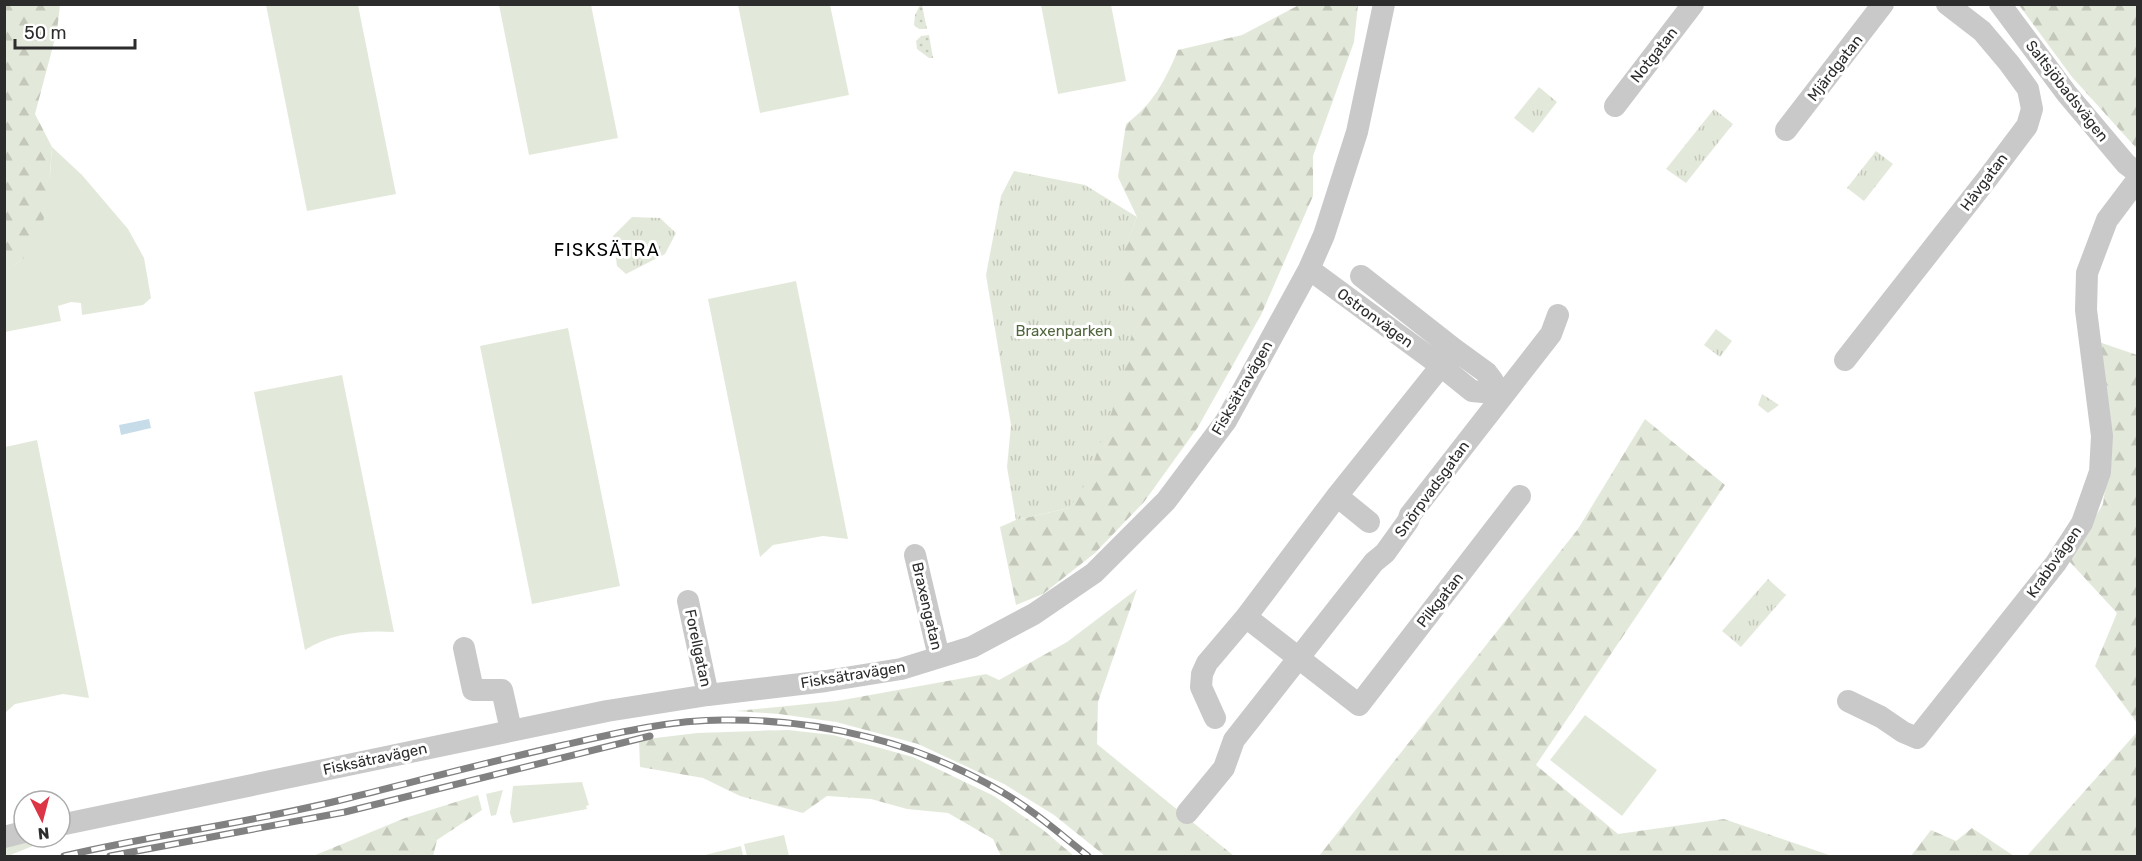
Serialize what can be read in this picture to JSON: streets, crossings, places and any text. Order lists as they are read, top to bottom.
{
  "streets": {
    "street": [
      "Notgatan",
      "Mjärdgatan",
      "Saltsjöbadsvägen",
      "Håvgatan",
      "Ostronvägen",
      "Fisksätravägen",
      "Snörpvadsgatan",
      "Krabbvägen",
      "Pilkgatan",
      "Braxengatan",
      "Forellgatan"
    ]
  },
  "crossings": [
    ["Ostronvägen", "Fisksätravägen"],
    ["Fisksätravägen", "Braxengatan"],
    ["Fisksätravägen", "Forellgatan"],
    ["Snörpvadsgatan", "Pilkgatan"]
  ],
  "districts": ["FISKSÄTRA"],
  "parks": ["Braxenparken"],
  "scale_bar": "50 m",
  "north": "bottom"
}
